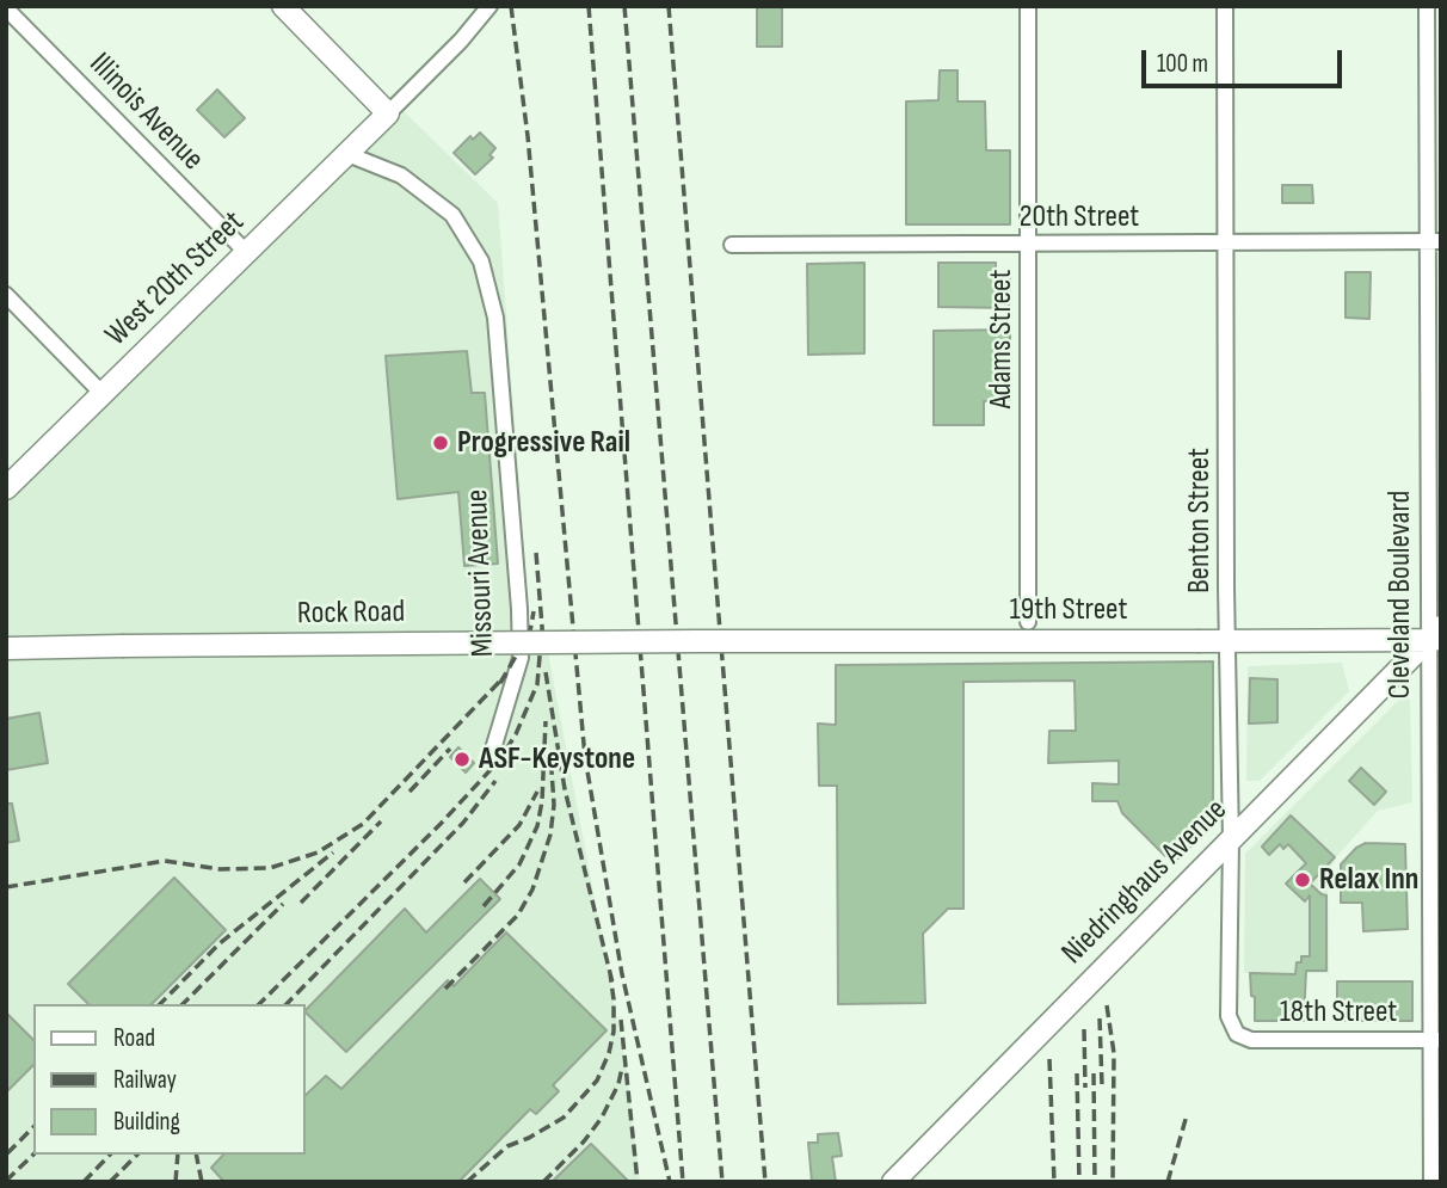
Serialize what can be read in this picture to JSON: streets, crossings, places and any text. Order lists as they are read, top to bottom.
{
  "streets": {
    "street": [
      "Illinois Avenue",
      "20th Street",
      "West 20th Street",
      "Adams Street",
      "Benton Street",
      "Missouri Avenue",
      "Cleveland Boulevard",
      "19th Street",
      "Rock Road",
      "Niedringhaus Avenue",
      "18th Street"
    ]
  },
  "crossings": [
    ["Illinois Avenue", "West 20th Street"],
    ["20th Street", "Adams Street"],
    ["20th Street", "Benton Street"],
    ["20th Street", "Cleveland Boulevard"],
    ["West 20th Street", "Missouri Avenue"],
    ["Benton Street", "19th Street"],
    ["Benton Street", "Niedringhaus Avenue"],
    ["Benton Street", "18th Street"],
    ["Cleveland Boulevard", "19th Street"],
    ["Cleveland Boulevard", "Niedringhaus Avenue"],
    ["Cleveland Boulevard", "18th Street"],
    ["19th Street", "Rock Road"],
    ["19th Street", "Niedringhaus Avenue"]
  ],
  "places": ["Progressive Rail", "ASF-Keystone", "Relax Inn"],
  "legend": ["Road", "Railway", "Building"],
  "scale_bar": "100 m"
}
